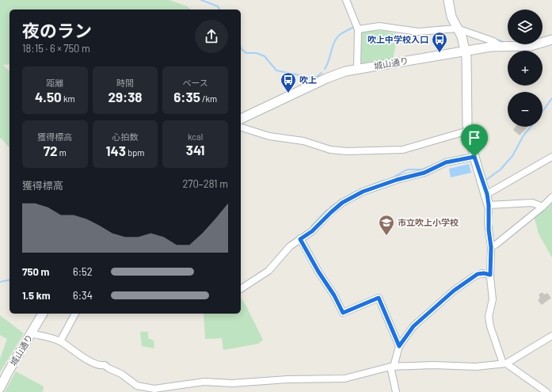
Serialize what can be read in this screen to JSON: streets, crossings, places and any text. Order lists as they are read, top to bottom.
{
  "streets": {
    "street": ["城山通り"]
  },
  "places": {
    "bus stop": ["吹上中学校入口", "吹上"],
    "school or university": ["市立吹上小学校"]
  },
  "page": {
    "map_buttons": ["+", "−"],
    "heading": ["夜のラン", "18:15 · 6 × 750 m"],
    "stats": [
      ["距離", "4.50 km"],
      ["時間", "29:38"],
      ["ペース", "6:35 /km"],
      ["獲得標高", "72 m"],
      ["心拍数", "143 bpm"],
      ["kcal", "341"]
    ],
    "chart": ["獲得標高", "270–281 m"],
    "list": [
      {
        "name": "750 m",
        "note": "6:52"
      },
      {
        "name": "1.5 km",
        "note": "6:34"
      }
    ]
  }
}
